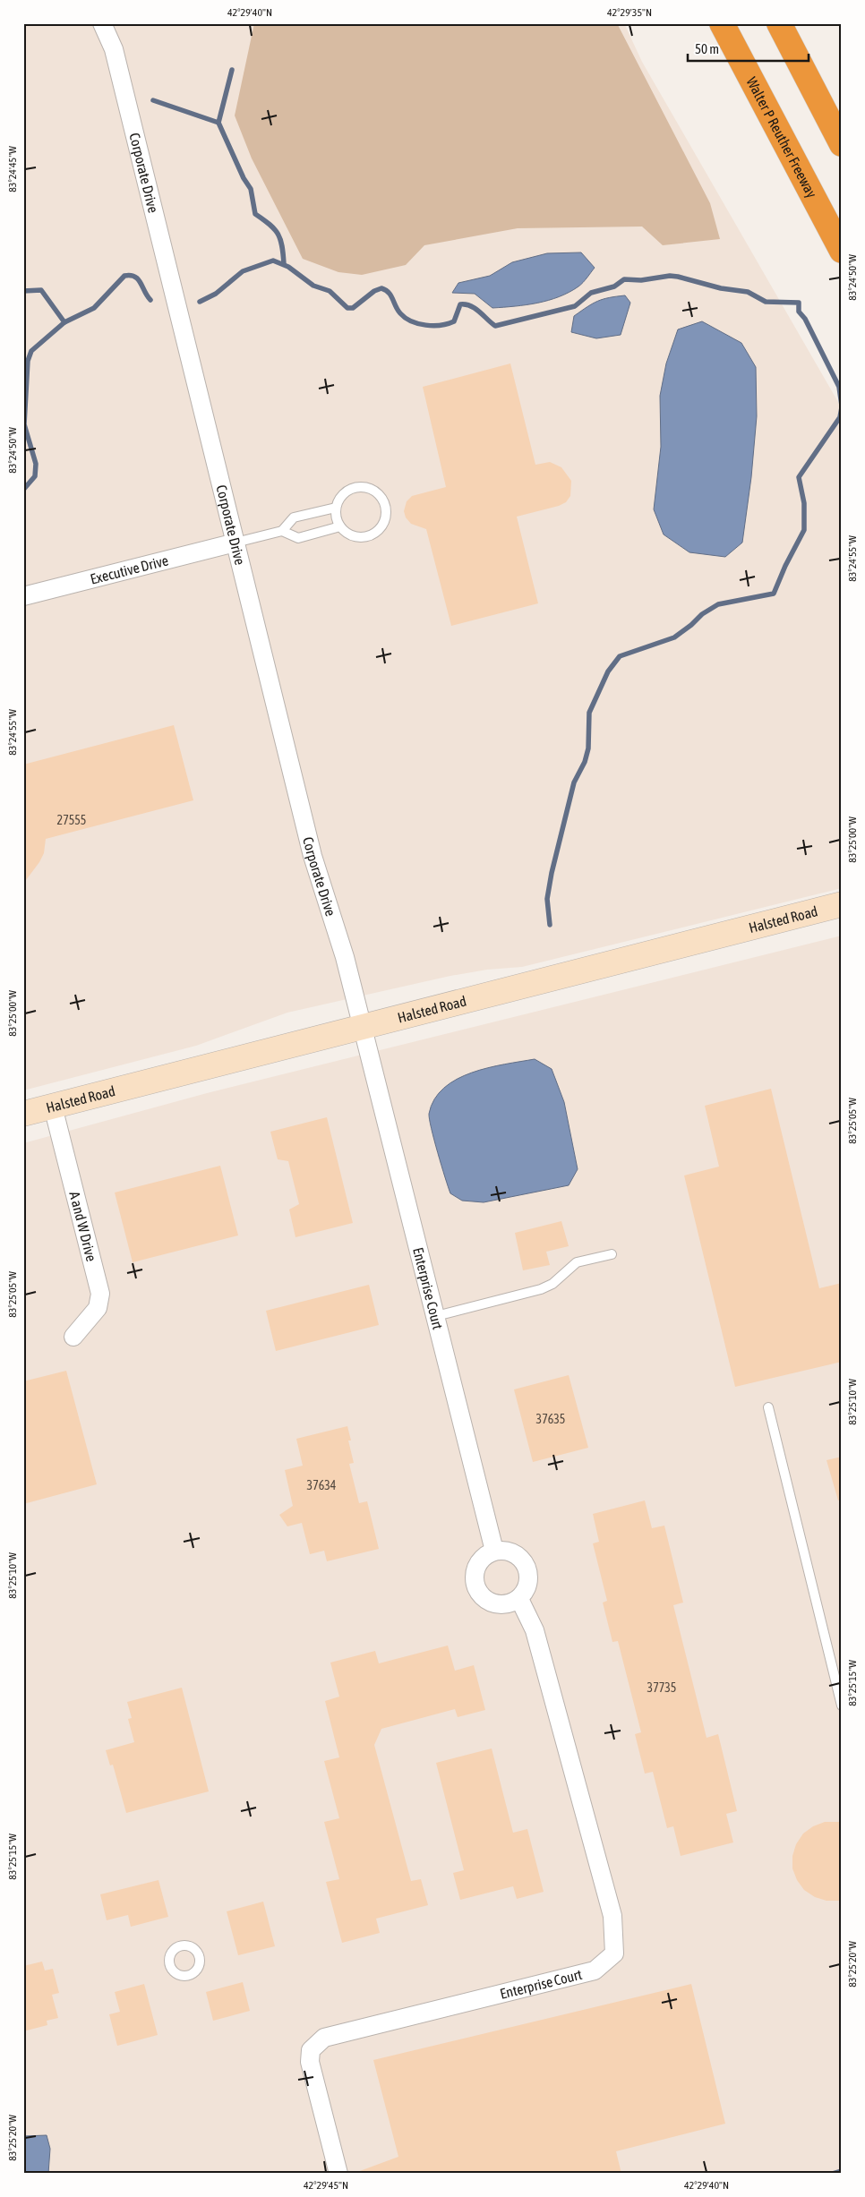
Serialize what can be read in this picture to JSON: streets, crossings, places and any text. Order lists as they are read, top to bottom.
{
  "streets": {
    "highway": ["Walter P Reuther Freeway"],
    "street": [
      "Corporate Drive",
      "Executive Drive",
      "Halsted Road",
      "A and W Drive",
      "Enterprise Court"
    ]
  },
  "crossings": [
    ["Corporate Drive", "Executive Drive"],
    ["Corporate Drive", "Halsted Road"],
    ["Corporate Drive", "Enterprise Court"],
    ["Halsted Road", "A and W Drive"],
    ["Halsted Road", "Enterprise Court"]
  ],
  "house_numbers": [
    "27555",
    "37635",
    "37634",
    "37735"
  ],
  "scale_bar": "50 m",
  "coordinates": [
    "42°29'40\"N",
    "42°29'35\"N",
    "83°24'45\"W",
    "83°24'50\"W",
    "83°24'55\"W",
    "83°25'00\"W",
    "83°25'05\"W",
    "83°25'10\"W",
    "83°25'15\"W",
    "83°25'20\"W",
    "42°29'45\"N"
  ]
}
